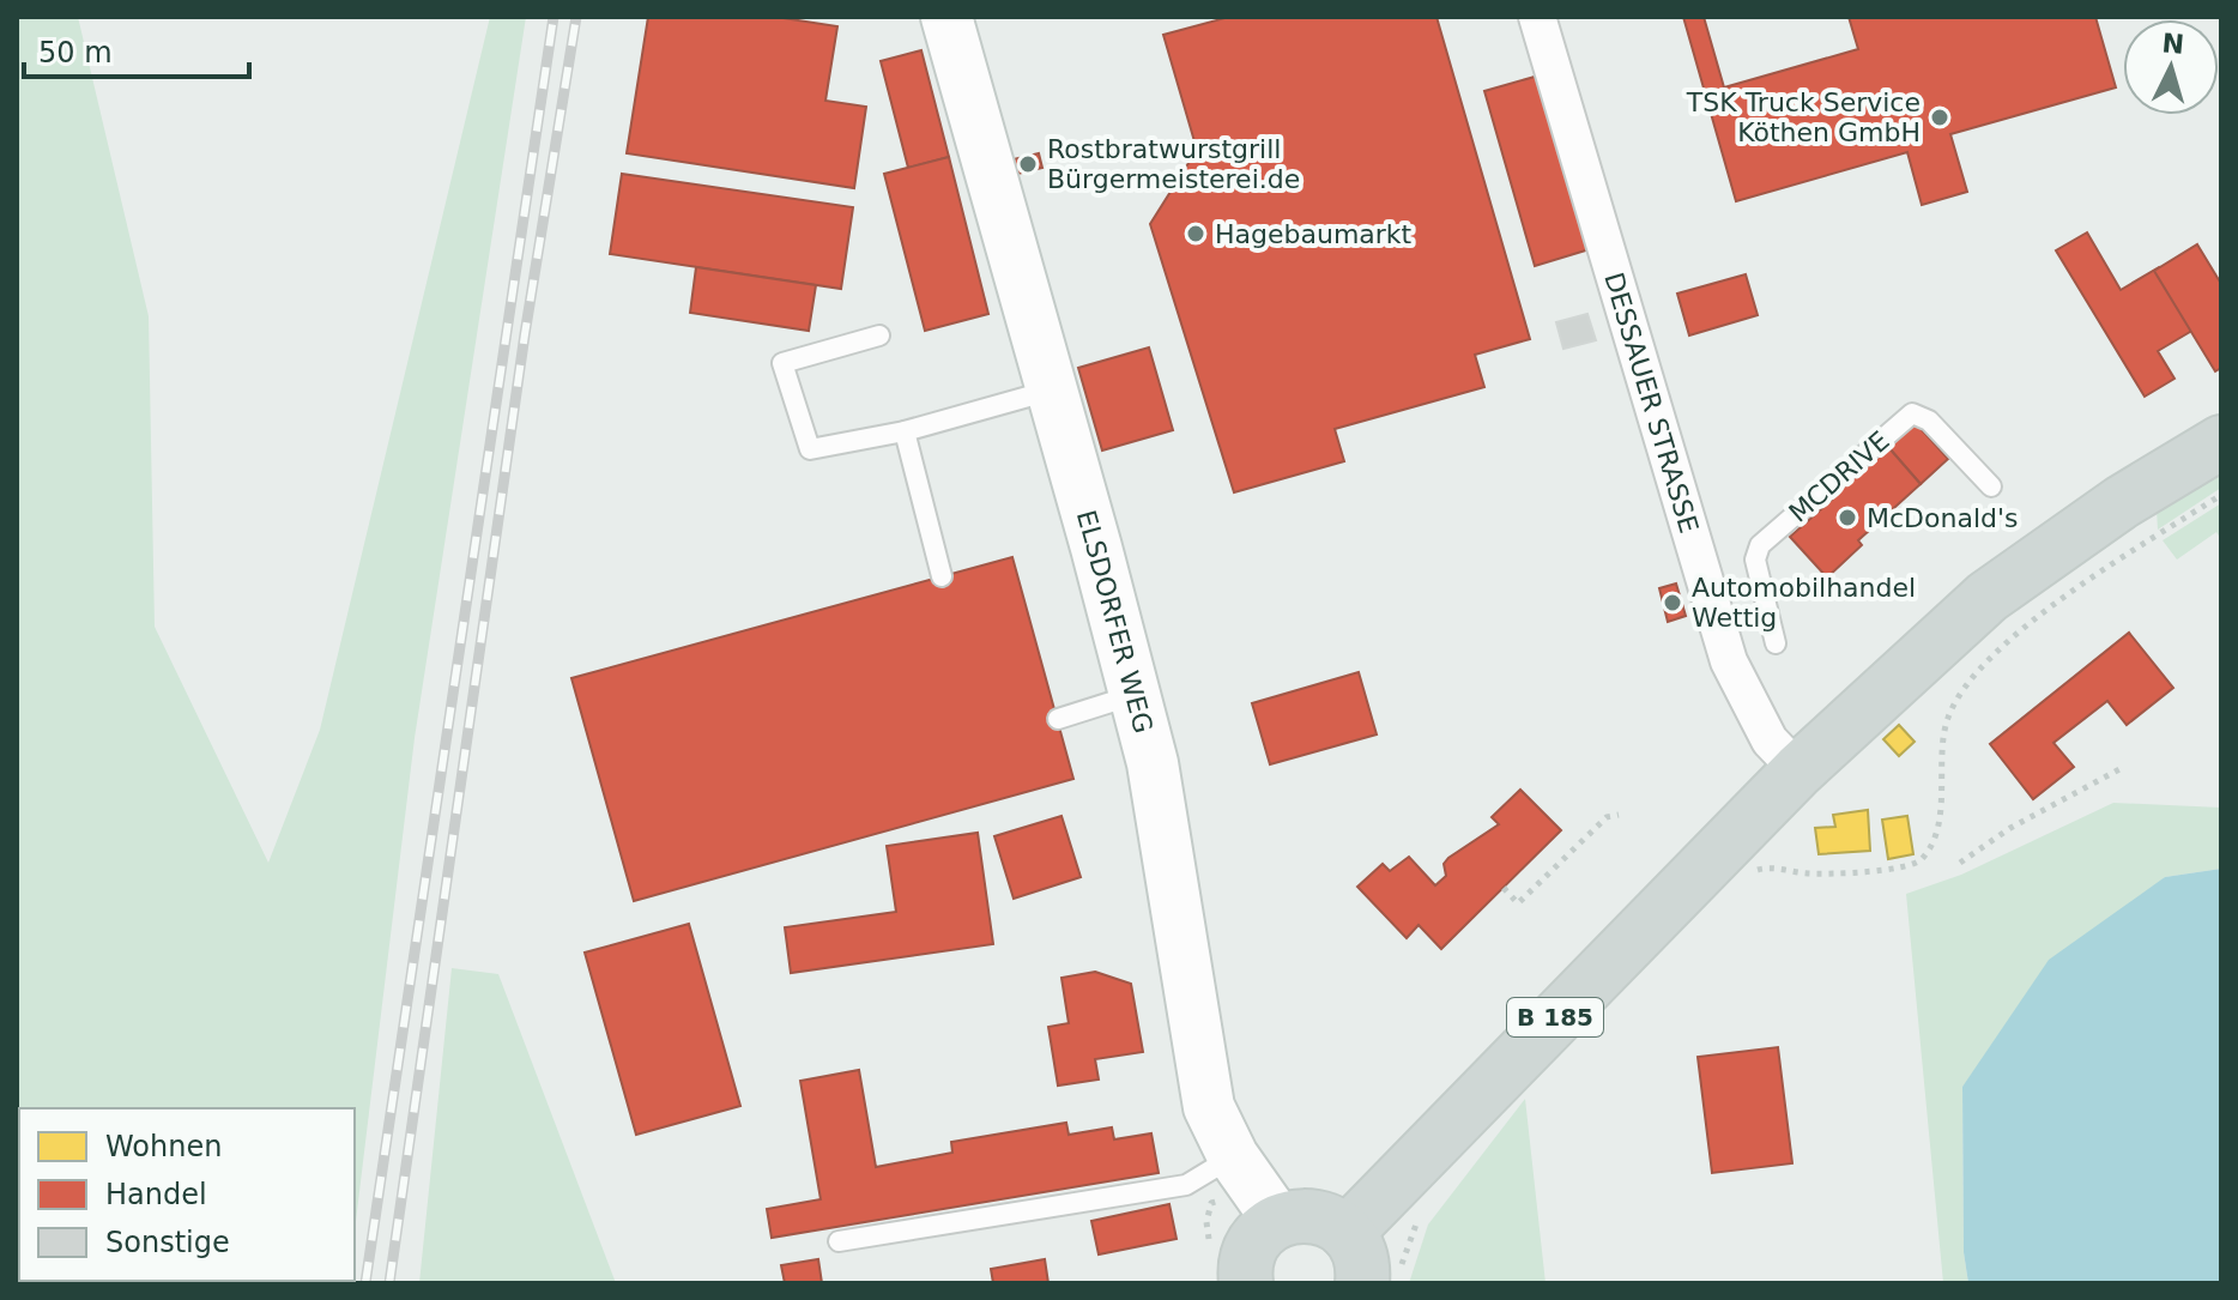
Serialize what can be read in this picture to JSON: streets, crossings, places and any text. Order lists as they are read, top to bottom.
{
  "streets": {
    "main road": ["B 185"],
    "street": ["DESSAUER STRASSE", "ELSDORFER WEG"],
    "lane": ["MCDRIVE"]
  },
  "crossings": [
    ["DESSAUER STRASSE", "B 185"]
  ],
  "places": [
    "TSK Truck Service Köthen GmbH",
    "Rostbratwurstgrill Bürgermeisterei.de",
    "Hagebaumarkt",
    "McDonald's",
    "Automobilhandel Wettig"
  ],
  "legend": ["Wohnen", "Handel", "Sonstige"],
  "scale_bar": "50 m",
  "north": "top"
}
